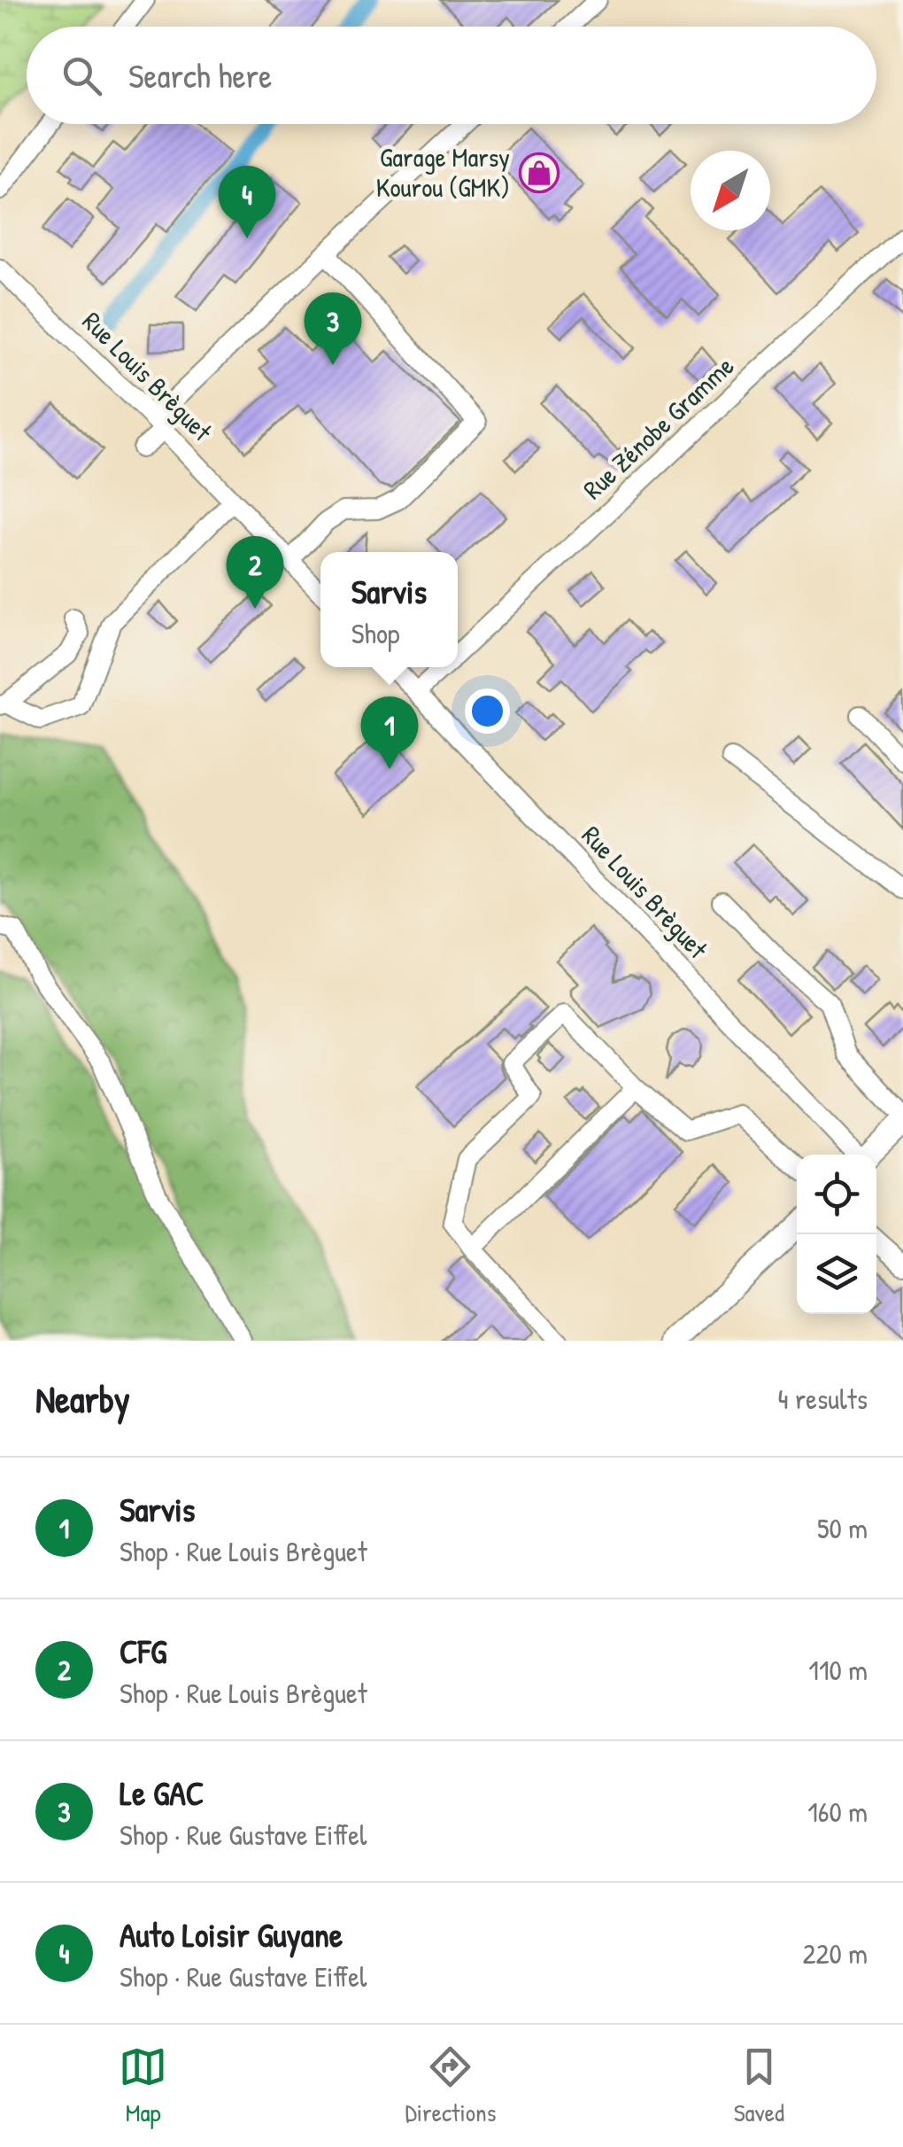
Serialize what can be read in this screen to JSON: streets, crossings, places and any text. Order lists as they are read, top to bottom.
{
  "streets": {
    "street": ["Rue Louis Brèguet", "Rue Zénobe Gramme"]
  },
  "crossings": [
    ["Rue Louis Brèguet", "Rue Zénobe Gramme"]
  ],
  "places": {
    "shop": ["Garage Marsy Kourou (GMK)"]
  },
  "north": "bottom left",
  "page": {
    "search": "Search here",
    "pins": [
      "4",
      "3",
      "2",
      "1"
    ],
    "popup": ["Sarvis", "Shop"],
    "heading": ["Nearby", "4 results"],
    "list": [
      {
        "mark": "1",
        "name": "Sarvis",
        "note": "Shop · Rue Louis Brèguet",
        "value": "50 m"
      },
      {
        "mark": "2",
        "name": "CFG",
        "note": "Shop · Rue Louis Brèguet",
        "value": "110 m"
      },
      {
        "mark": "3",
        "name": "Le GAC",
        "note": "Shop · Rue Gustave Eiffel",
        "value": "160 m"
      },
      {
        "mark": "4",
        "name": "Auto Loisir Guyane",
        "note": "Shop · Rue Gustave Eiffel",
        "value": "220 m"
      }
    ],
    "nav": ["Map", "Directions", "Saved"]
  }
}
